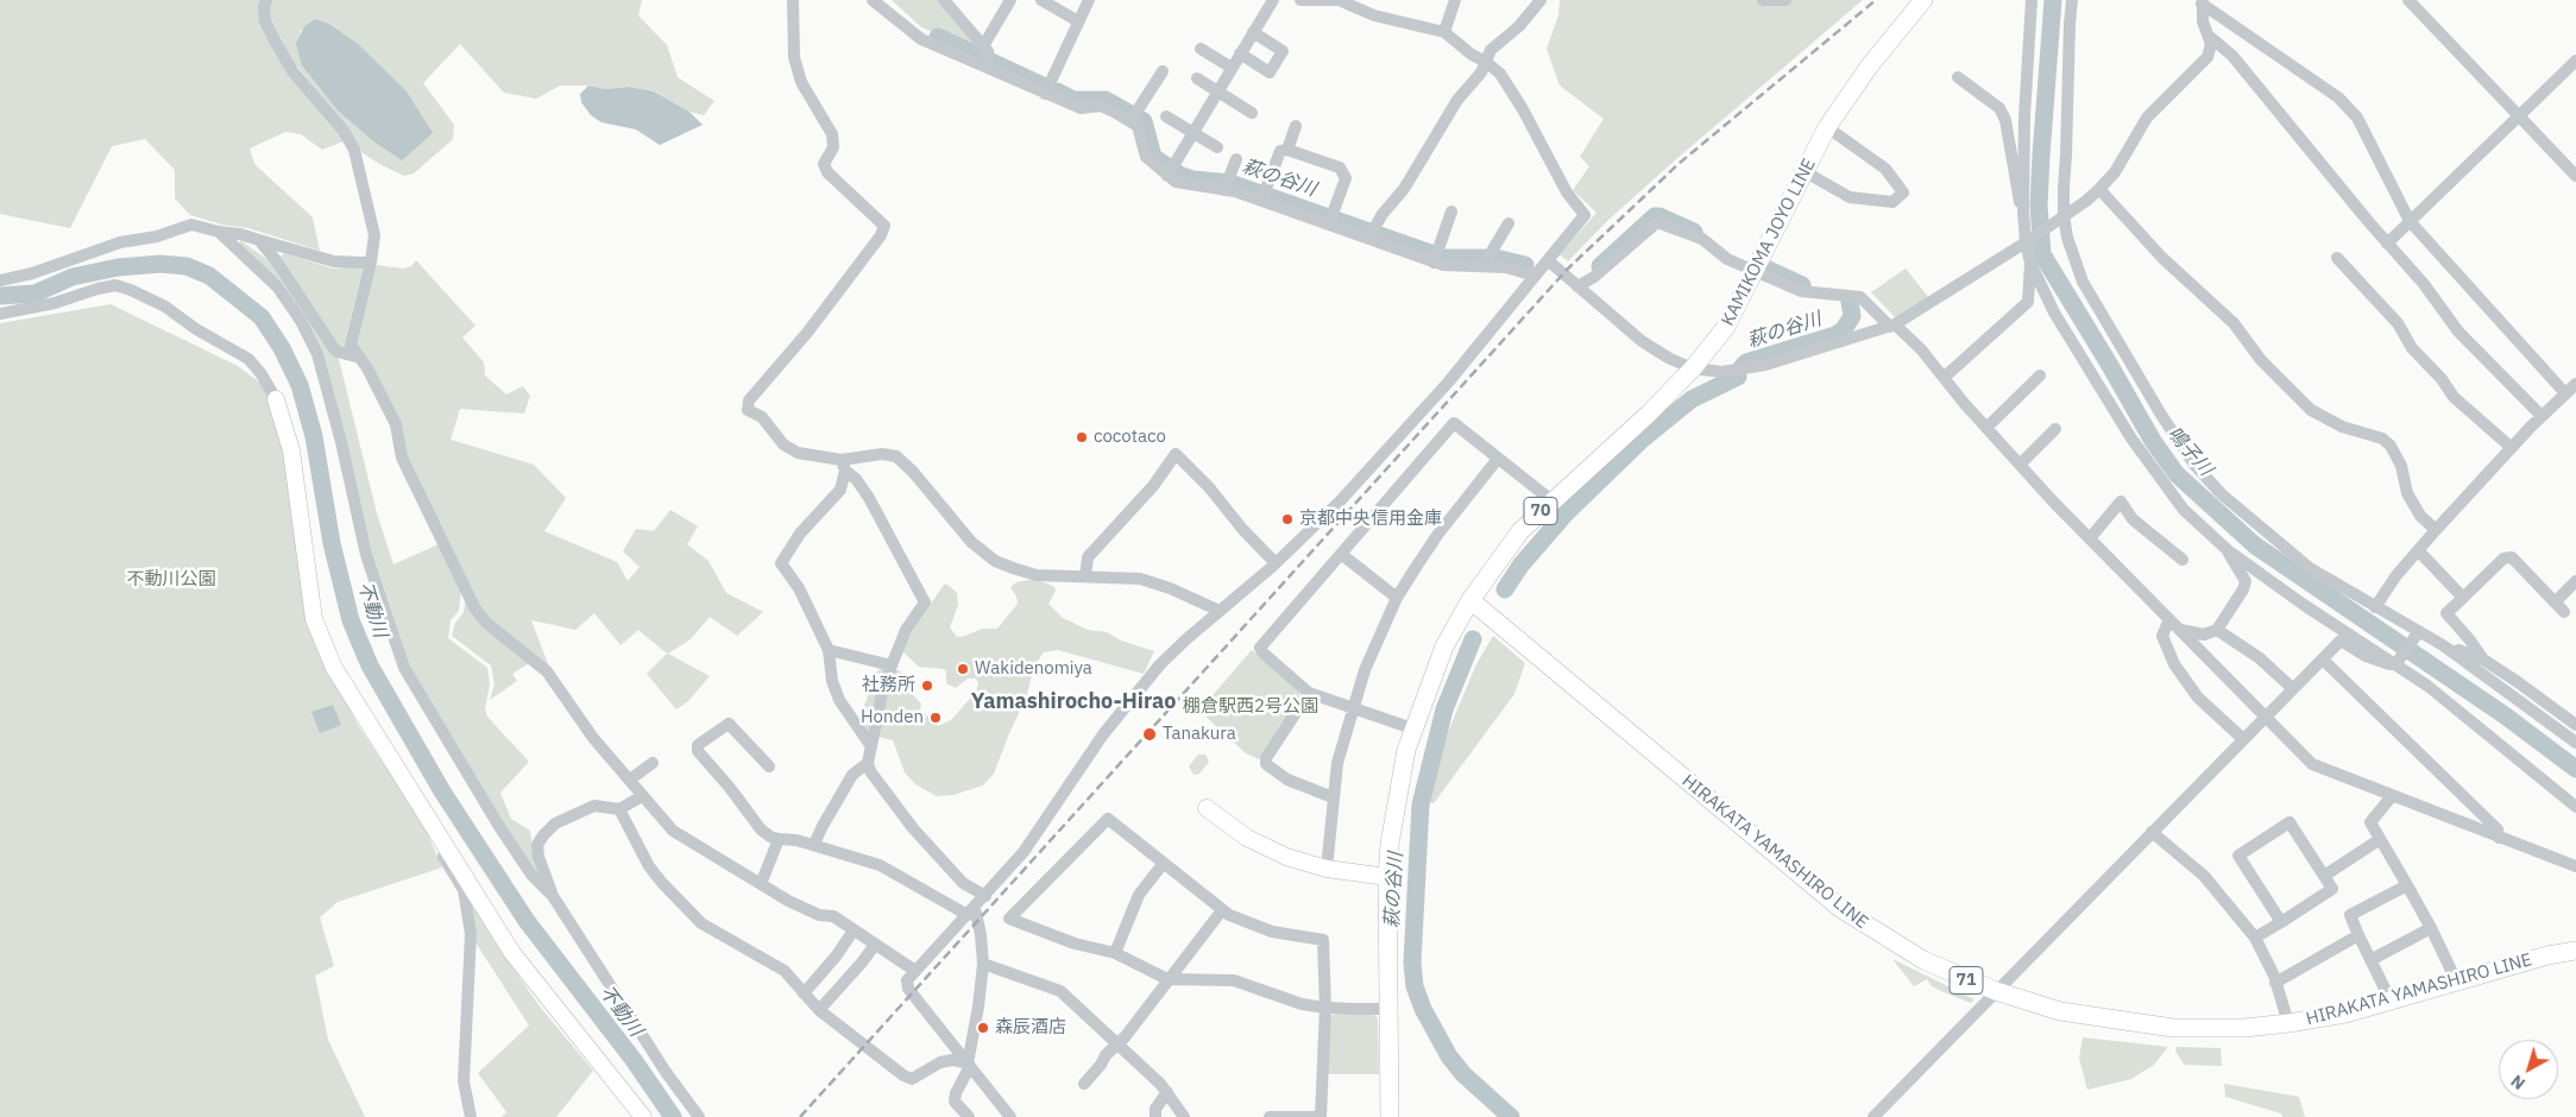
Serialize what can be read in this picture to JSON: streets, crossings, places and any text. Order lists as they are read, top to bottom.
{
  "streets": {
    "main road": [
      "KAMIKOMA JOYO LINE",
      "70",
      "HIRAKATA YAMASHIRO LINE",
      "71"
    ]
  },
  "crossings": [
    ["KAMIKOMA JOYO LINE", "HIRAKATA YAMASHIRO LINE"]
  ],
  "districts": ["Yamashirocho-Hirao"],
  "water": ["萩の谷川", "鳴子川", "不動川"],
  "parks": ["不動川公園", "棚倉駅西2号公園"],
  "places": [
    "cocotaco",
    "京都中央信用金庫",
    "Wakidenomiya",
    "社務所",
    "Honden",
    "Tanakura",
    "森辰酒店"
  ],
  "north": "bottom left"
}
